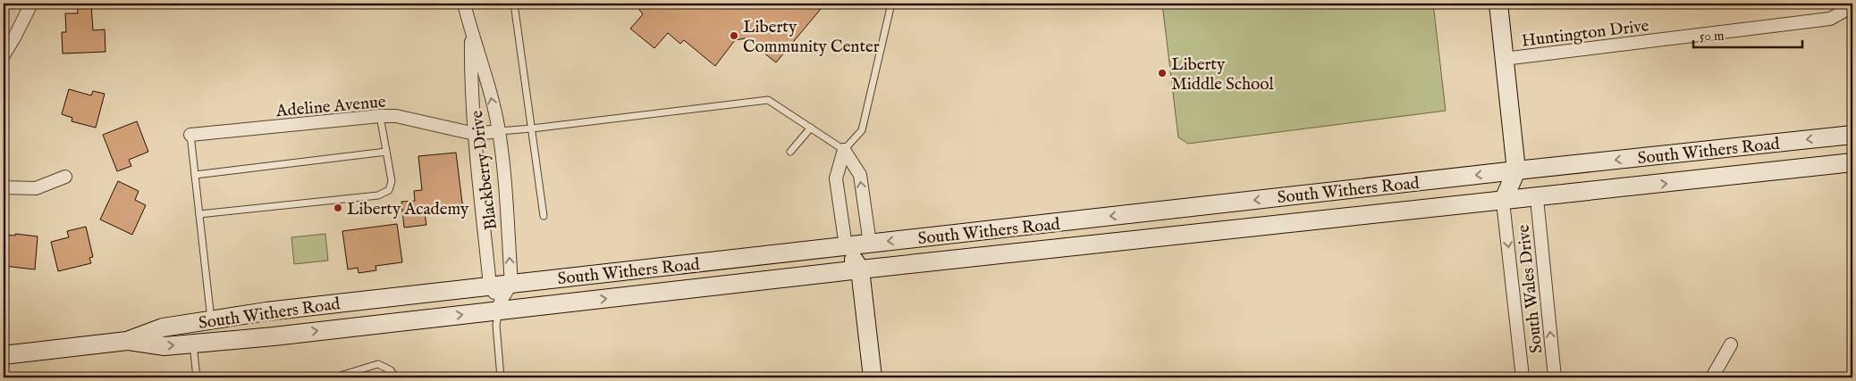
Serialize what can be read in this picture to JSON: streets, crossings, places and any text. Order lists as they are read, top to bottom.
{
  "streets": {
    "main road": ["South Withers Road"],
    "street": [
      "Huntington Drive",
      "Adeline Avenue",
      "Blackberry Drive",
      "South Wales Drive"
    ]
  },
  "crossings": [
    ["Adeline Avenue", "Blackberry Drive"],
    ["South Withers Road", "Blackberry Drive"],
    ["South Withers Road", "South Wales Drive"]
  ],
  "places": ["Liberty Community Center", "Liberty Middle School", "Liberty Academy"],
  "scale_bar": "50 m"
}
